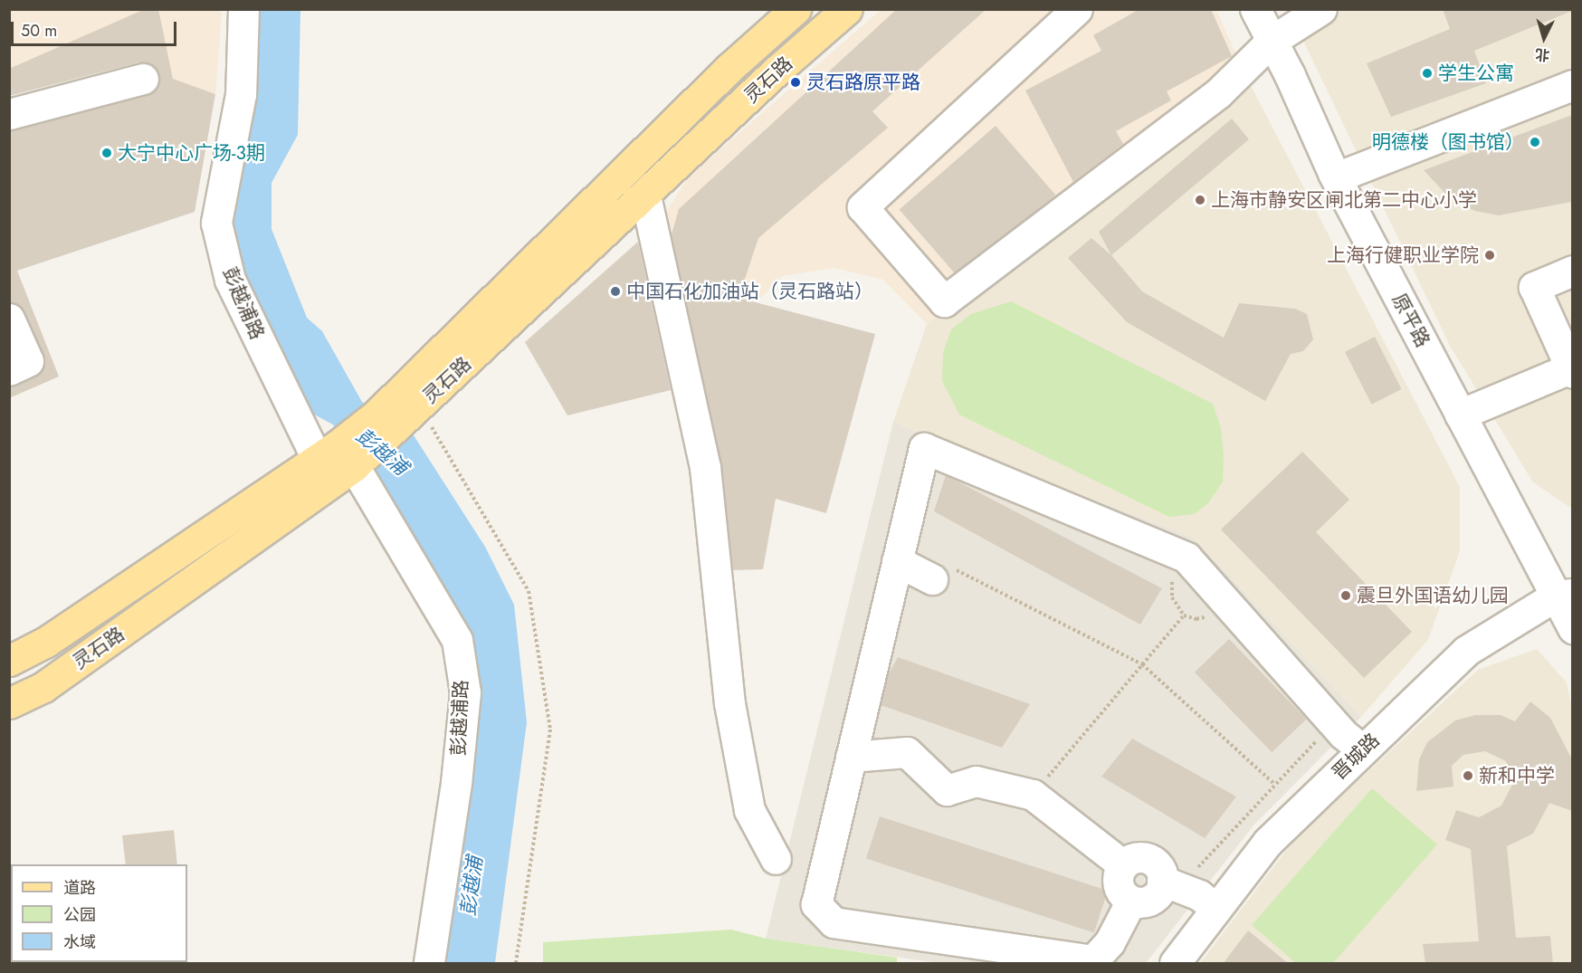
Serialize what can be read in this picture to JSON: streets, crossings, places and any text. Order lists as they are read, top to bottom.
{
  "streets": {
    "main road": ["灵石路"],
    "street": ["彭越浦路", "原平路", "晋城路"]
  },
  "crossings": [
    ["灵石路", "彭越浦路"],
    ["原平路", "晋城路"]
  ],
  "water": ["彭越浦"],
  "places": [
    "学生公寓",
    "灵石路原平路",
    "明德楼（图书馆）",
    "大宁中心广场-3期",
    "上海市静安区闸北第二中心小学",
    "上海行健职业学院",
    "中国石化加油站（灵石路站）",
    "震旦外国语幼儿园",
    "新和中学"
  ],
  "legend": ["道路", "公园", "水域"],
  "scale_bar": "50 m",
  "north": "bottom"
}
